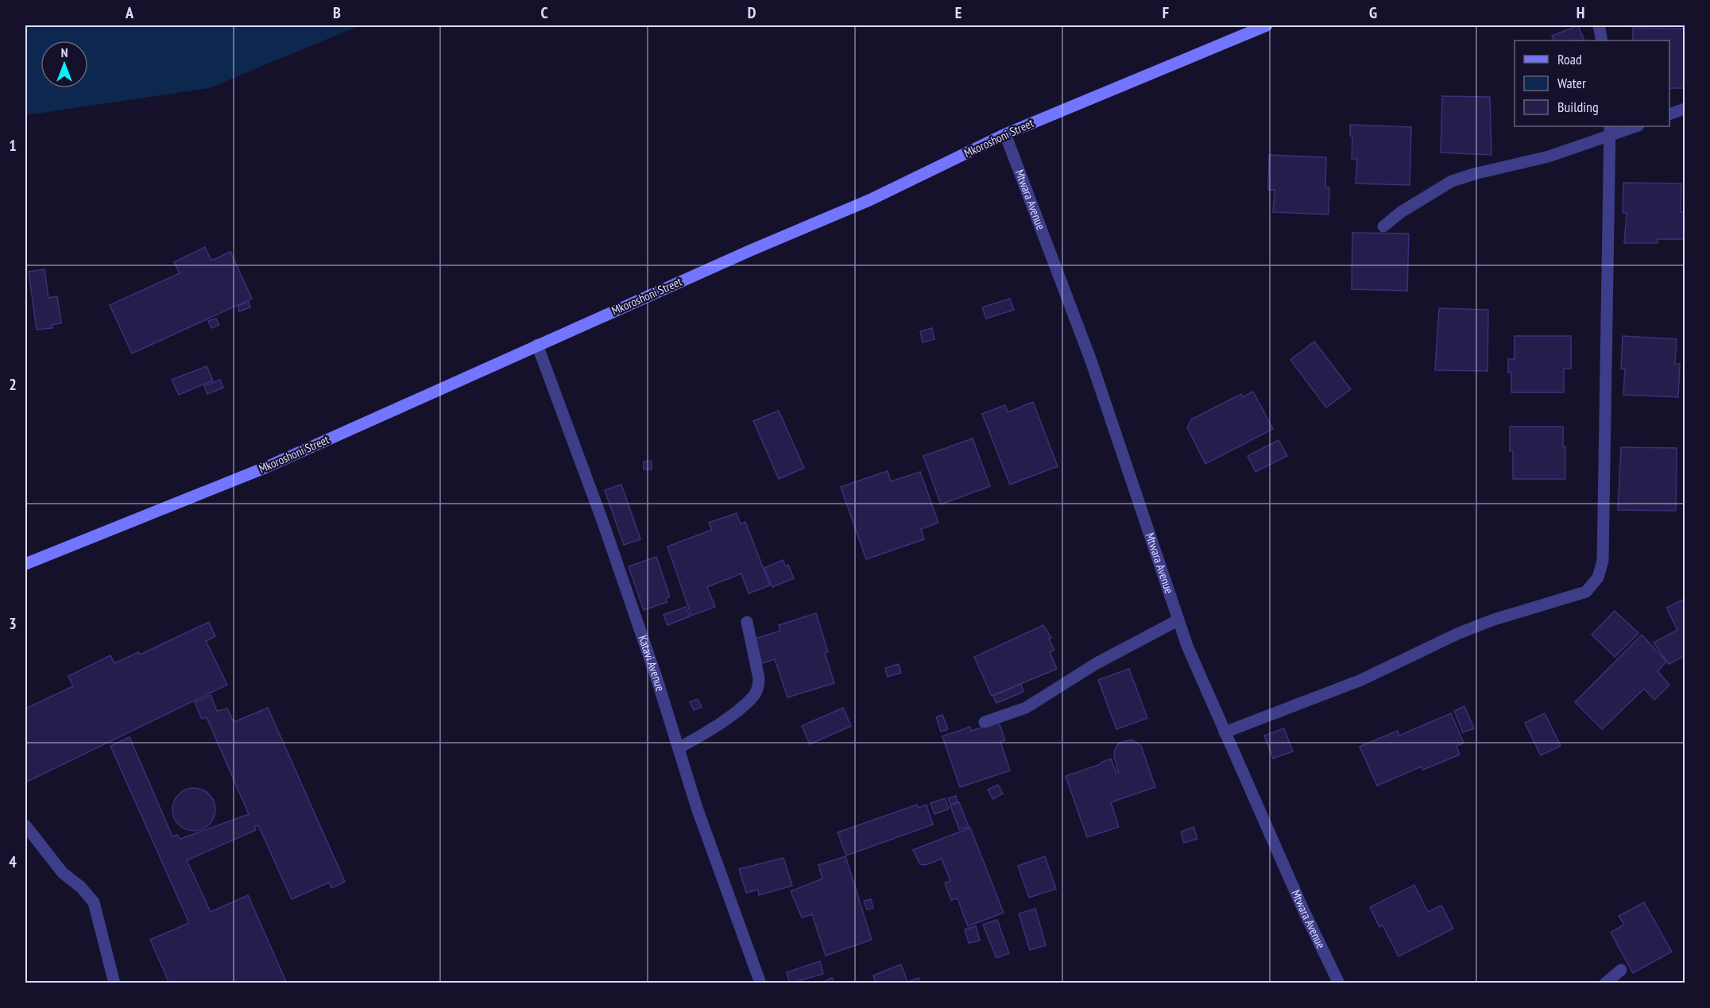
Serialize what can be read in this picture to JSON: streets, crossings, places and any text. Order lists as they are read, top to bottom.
{
  "streets": {
    "street": ["Mkoroshoni Street", "Mtwara Avenue", "Katavi Avenue"]
  },
  "crossings": [
    ["Mkoroshoni Street", "Mtwara Avenue"],
    ["Mkoroshoni Street", "Katavi Avenue"]
  ],
  "legend": ["Road", "Water", "Building"],
  "north": "top",
  "grid": {
    "columns": [
      "A",
      "B",
      "C",
      "D",
      "E",
      "F",
      "G",
      "H"
    ],
    "rows": [
      "1",
      "2",
      "3",
      "4"
    ]
  }
}
